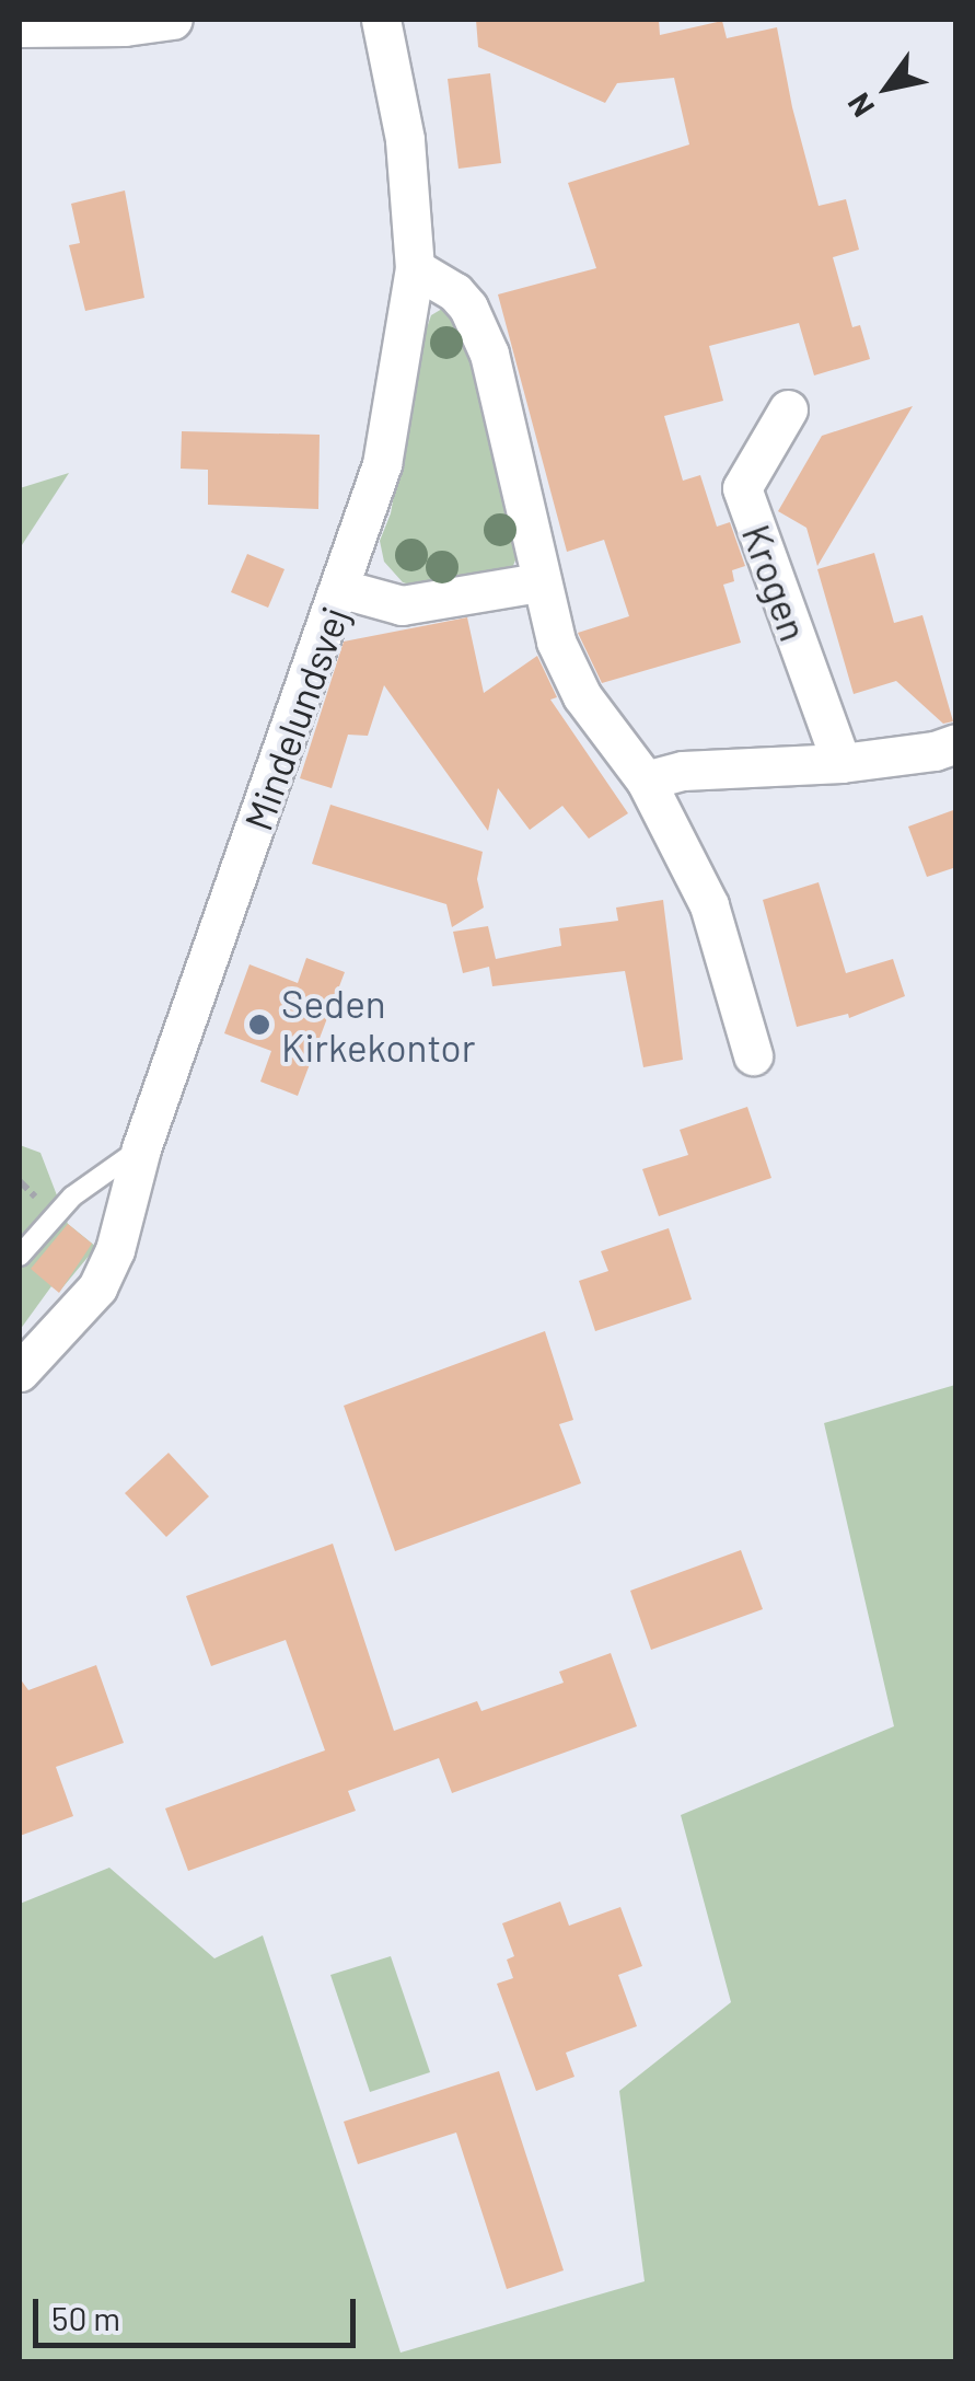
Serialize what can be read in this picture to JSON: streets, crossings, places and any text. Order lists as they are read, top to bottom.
{
  "streets": {
    "street": ["Krogen", "Mindelundsvej"]
  },
  "places": ["Seden Kirkekontor"],
  "scale_bar": "50 m",
  "north": "bottom left"
}
